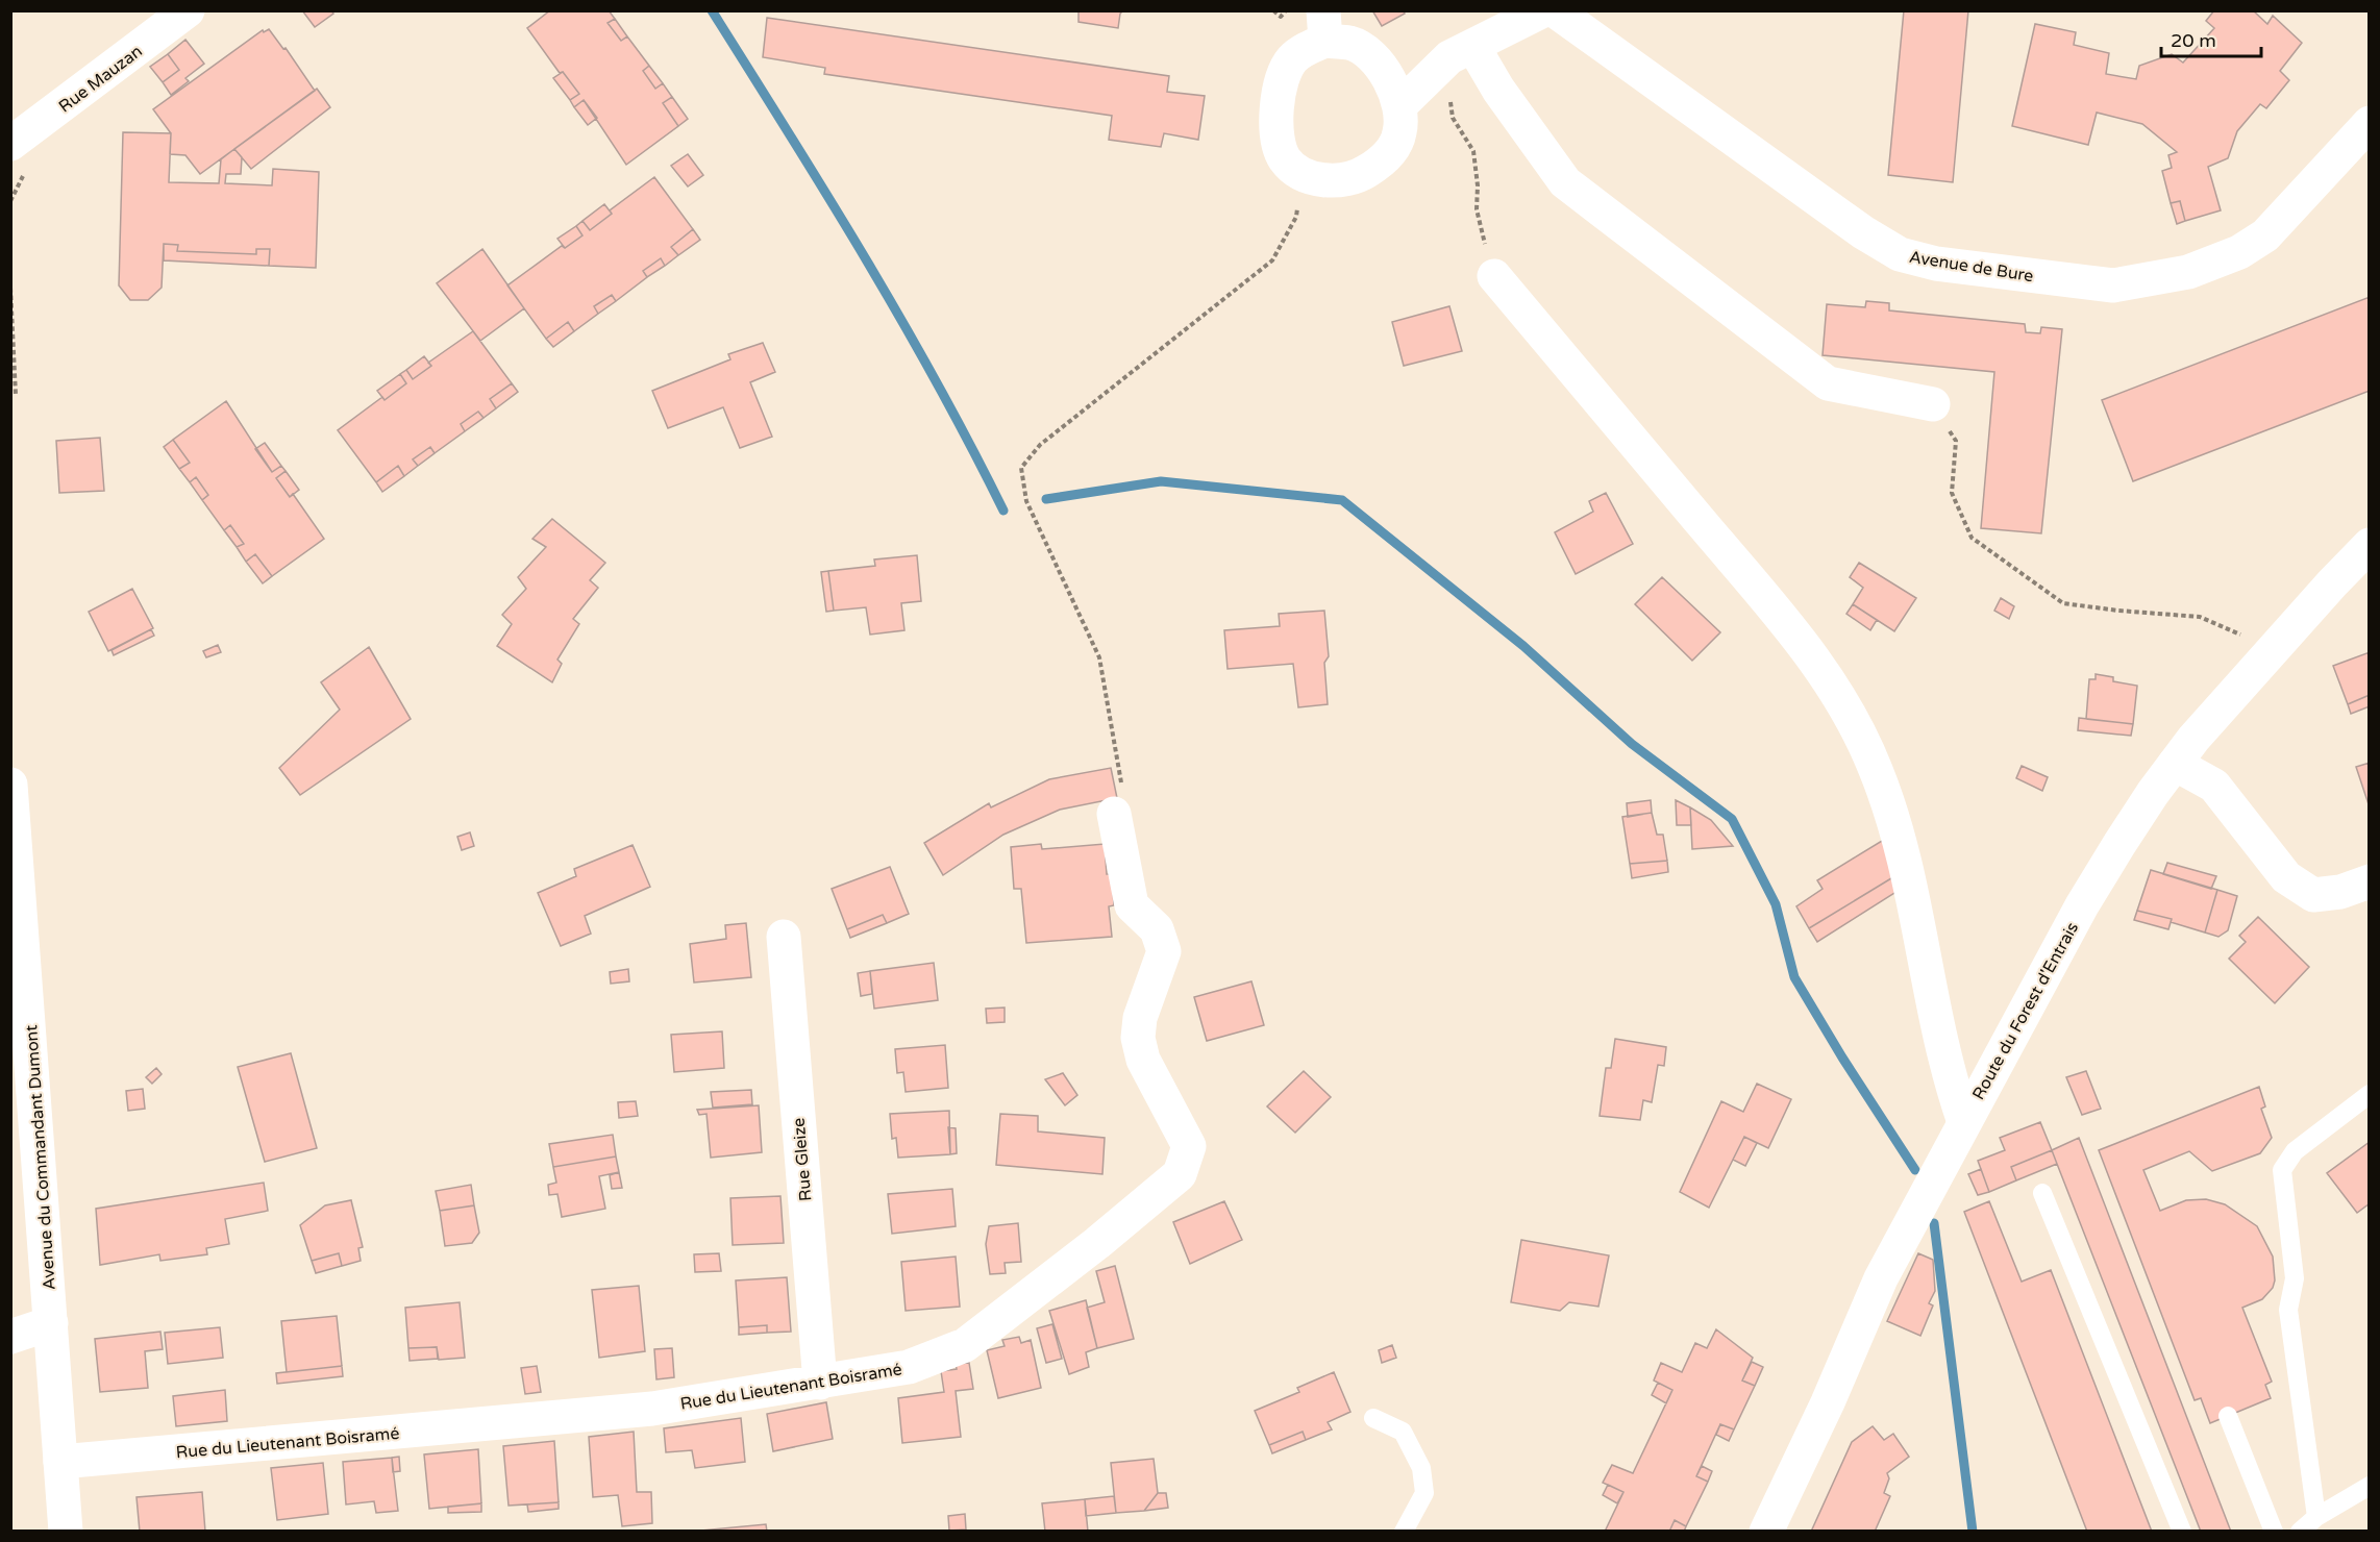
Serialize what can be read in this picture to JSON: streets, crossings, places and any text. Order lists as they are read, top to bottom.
{
  "streets": {
    "street": [
      "Rue Mauzan",
      "Avenue de Bure",
      "Route du Forest d'Entrais",
      "Avenue du Commandant Dumont",
      "Rue Gleize",
      "Rue du Lieutenant Boisramé"
    ]
  },
  "crossings": [
    ["Avenue du Commandant Dumont", "Rue du Lieutenant Boisramé"],
    ["Rue Gleize", "Rue du Lieutenant Boisramé"]
  ],
  "scale_bar": "20 m"
}
